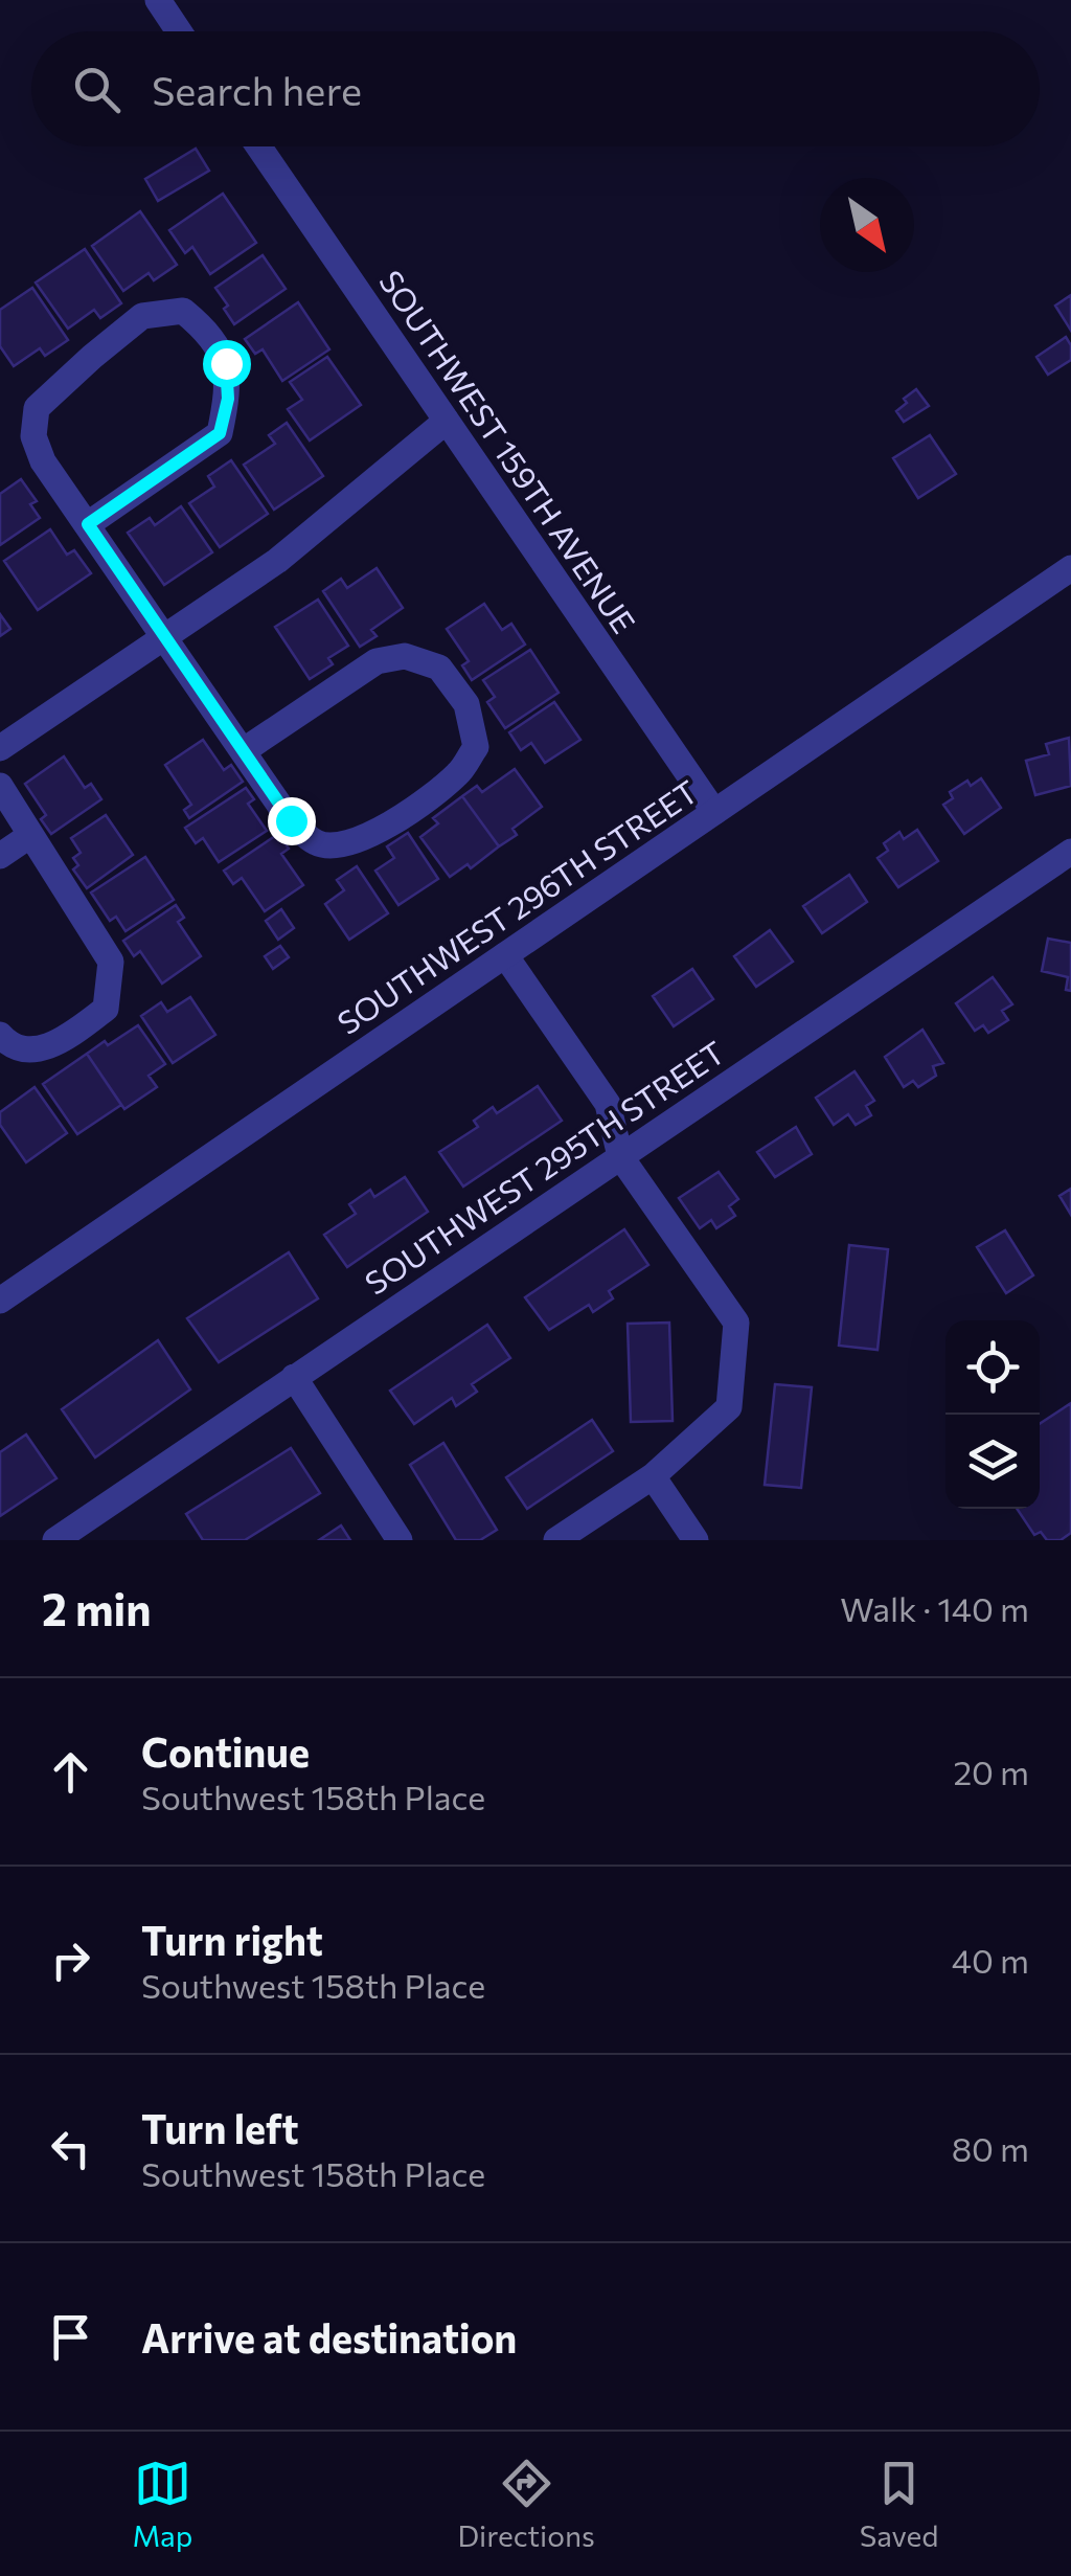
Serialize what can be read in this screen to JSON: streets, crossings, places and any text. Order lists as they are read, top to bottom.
{
  "streets": {
    "street": ["SOUTHWEST 159TH AVENUE", "SOUTHWEST 296TH STREET", "SOUTHWEST 295TH STREET"]
  },
  "crossings": [
    ["SOUTHWEST 159TH AVENUE", "SOUTHWEST 296TH STREET"]
  ],
  "north": "bottom right",
  "page": {
    "search": "Search here",
    "heading": ["2 min", "Walk · 140 m"],
    "list": [
      ["Continue", "Southwest 158th Place", "20 m"],
      ["Turn right", "Southwest 158th Place", "40 m"],
      ["Turn left", "Southwest 158th Place", "80 m"],
      "Arrive at destination"
    ],
    "nav": ["Map", "Directions", "Saved"]
  }
}
